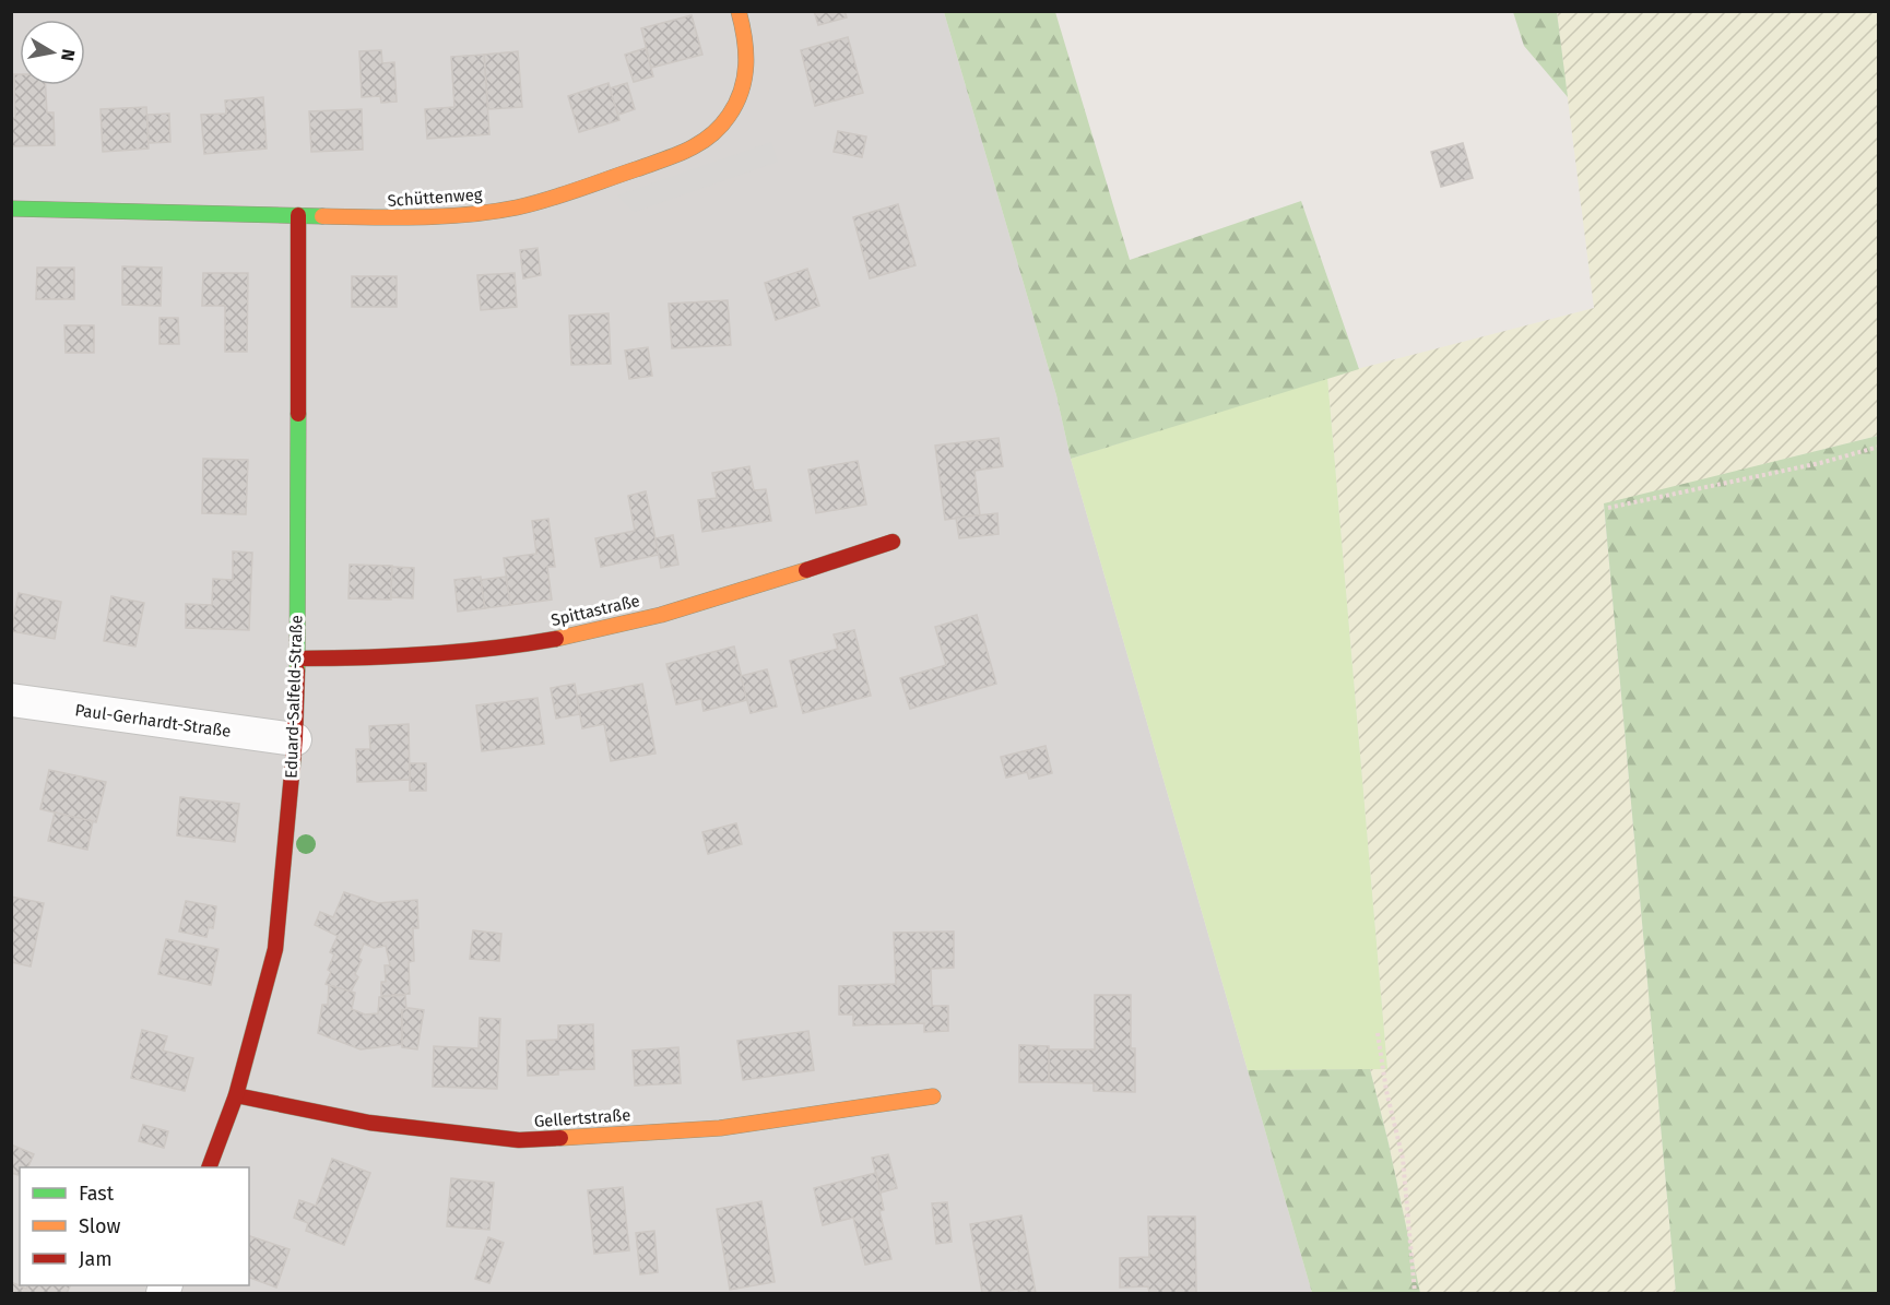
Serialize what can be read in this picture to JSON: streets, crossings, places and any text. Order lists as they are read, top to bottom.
{
  "streets": {
    "street": [
      "Schüttenweg",
      "Spittastraße",
      "Eduard-Salfeld-Straße",
      "Paul-Gerhardt-Straße",
      "Gellertstraße"
    ]
  },
  "crossings": [
    ["Schüttenweg", "Eduard-Salfeld-Straße"],
    ["Spittastraße", "Eduard-Salfeld-Straße"],
    ["Eduard-Salfeld-Straße", "Paul-Gerhardt-Straße"],
    ["Eduard-Salfeld-Straße", "Gellertstraße"]
  ],
  "legend": ["Fast", "Slow", "Jam"],
  "north": "right"
}
